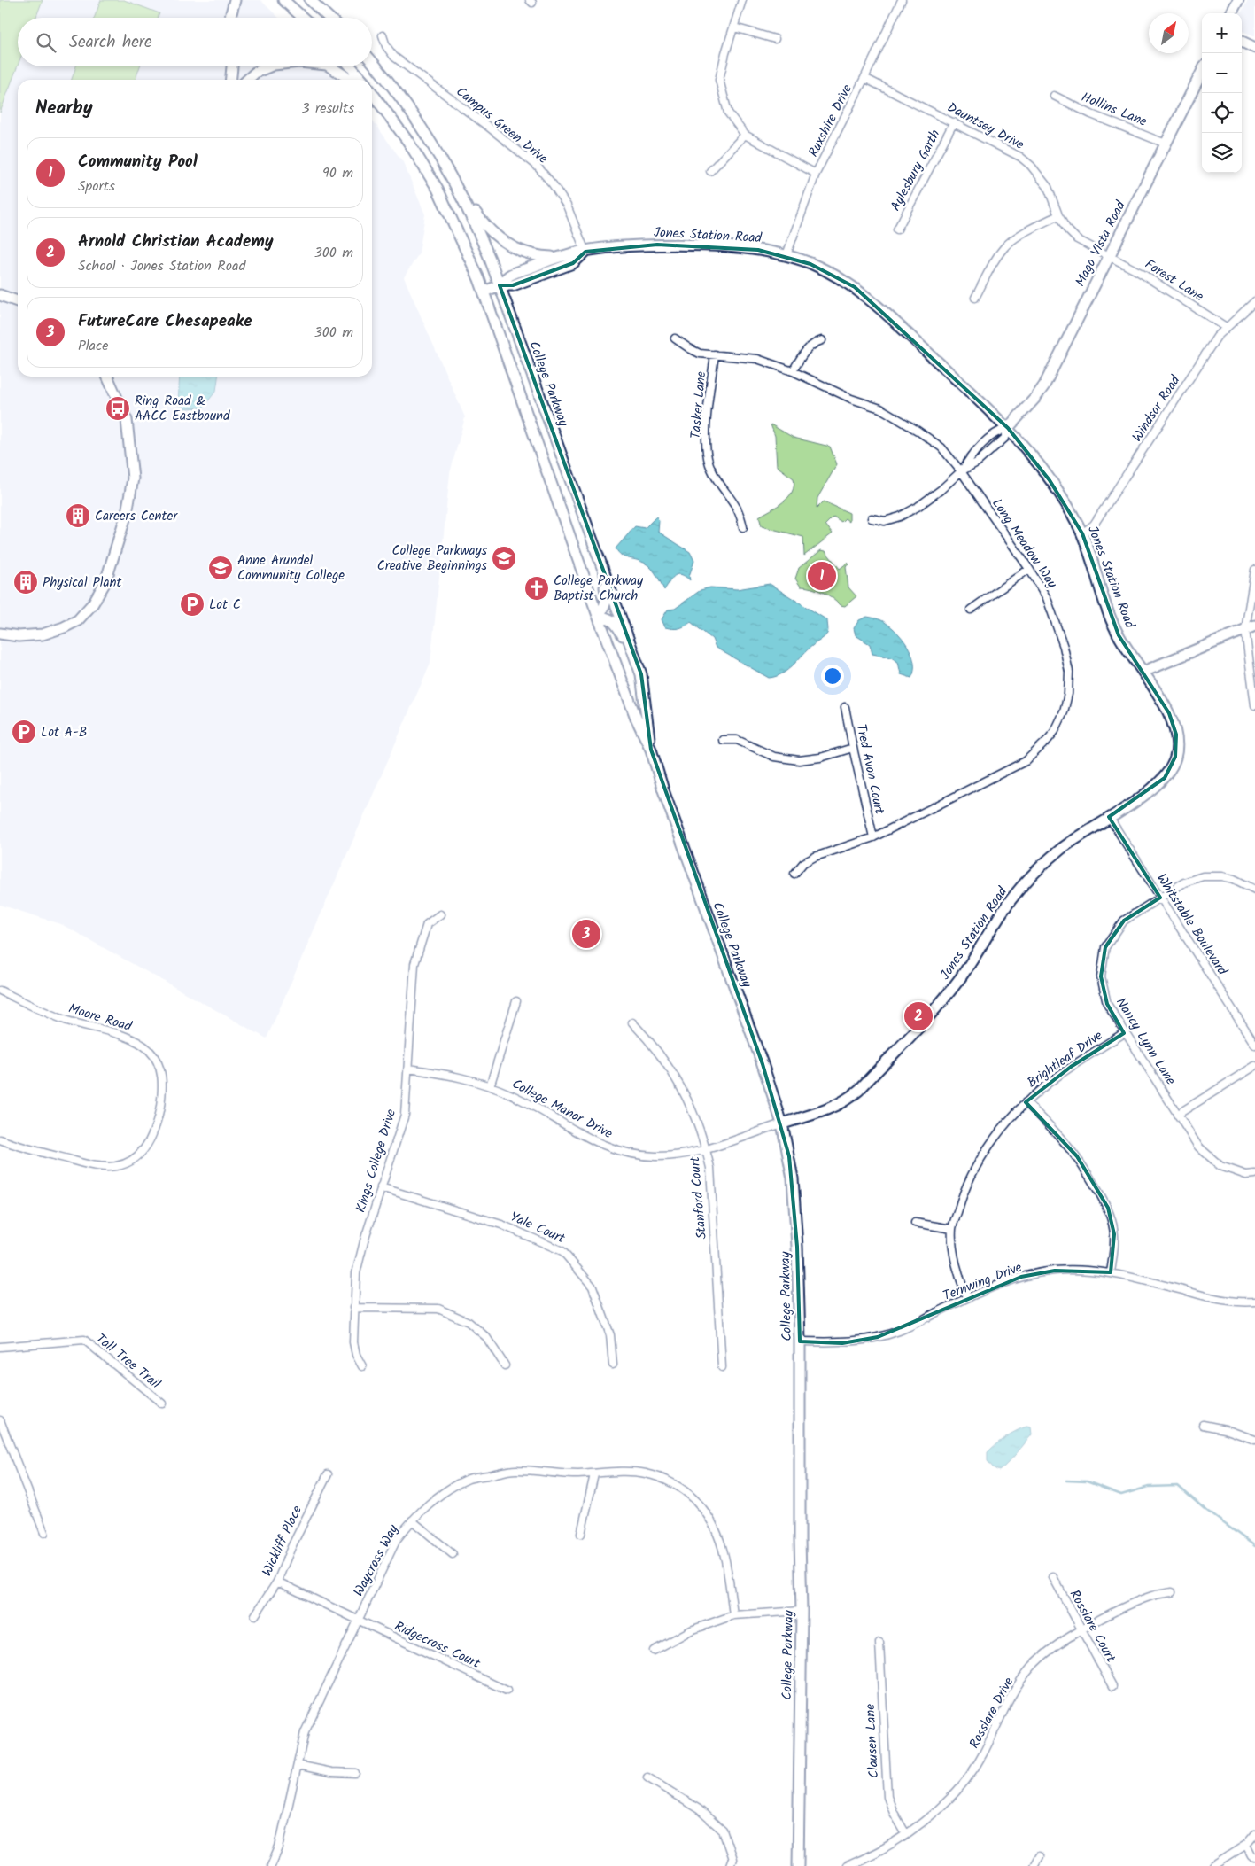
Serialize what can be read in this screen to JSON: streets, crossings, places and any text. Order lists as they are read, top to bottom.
{
  "streets": {
    "main road": ["Jones Station Road", "Mago Vista Road", "College Parkway"],
    "street": [
      "Hollins Lane",
      "Ruxshire Drive",
      "Campus Green Drive",
      "Dauntsey Drive",
      "Aylesbury Garth",
      "Forest Lane",
      "Tasker Lane",
      "Windsor Road",
      "Long Meadow Way",
      "Tred Avon Court",
      "Whitstable Boulevard",
      "Moore Road",
      "Nancy Lynn Lane",
      "Brightleaf Drive",
      "College Manor Drive",
      "Kings College Drive",
      "Stanford Court",
      "Yale Court",
      "Ternwing Drive",
      "Tall Tree Trail",
      "Wickliff Place",
      "Waycross Way",
      "Rosslare Court",
      "Ridgecross Court",
      "Rosslare Drive",
      "Clausen Lane"
    ]
  },
  "crossings": [
    ["Hollins Lane", "Mago Vista Road"],
    ["Ruxshire Drive", "Dauntsey Drive"],
    ["Ruxshire Drive", "Jones Station Road"],
    ["Campus Green Drive", "Jones Station Road"],
    ["Dauntsey Drive", "Aylesbury Garth"],
    ["Dauntsey Drive", "Mago Vista Road"],
    ["Dauntsey Drive", "Forest Lane"],
    ["Jones Station Road", "Mago Vista Road"],
    ["Jones Station Road", "College Parkway"],
    ["Jones Station Road", "Windsor Road"],
    ["Jones Station Road", "Whitstable Boulevard"],
    ["Jones Station Road", "College Manor Drive"],
    ["Mago Vista Road", "Forest Lane"],
    ["Forest Lane", "Windsor Road"],
    ["College Parkway", "College Manor Drive"],
    ["College Parkway", "Ternwing Drive"],
    ["Tasker Lane", "Long Meadow Way"],
    ["Long Meadow Way", "Tred Avon Court"],
    ["Whitstable Boulevard", "Nancy Lynn Lane"],
    ["Nancy Lynn Lane", "Brightleaf Drive"],
    ["Brightleaf Drive", "Ternwing Drive"],
    ["College Manor Drive", "Kings College Drive"],
    ["College Manor Drive", "Stanford Court"],
    ["Kings College Drive", "Yale Court"],
    ["Wickliff Place", "Ridgecross Court"],
    ["Waycross Way", "Ridgecross Court"],
    ["Rosslare Court", "Rosslare Drive"],
    ["Rosslare Drive", "Clausen Lane"]
  ],
  "places": {
    "bus stop": ["Ring Road & AACC Eastbound"],
    "building": ["Careers Center", "Physical Plant"],
    "school or university": ["College Parkways Creative Beginnings", "Anne Arundel Community College"],
    "church": ["College Parkway Baptist Church"],
    "parking": ["Lot C", "Lot A-B"]
  },
  "north": "top right",
  "page": {
    "map_buttons": ["+", "−"],
    "search": "Search here",
    "heading": ["Nearby", "3 results"],
    "list": [
      {
        "mark": "1",
        "name": "Community Pool",
        "note": "Sports",
        "value": "90 m"
      },
      {
        "mark": "2",
        "name": "Arnold Christian Academy",
        "note": "School · Jones Station Road",
        "value": "300 m"
      },
      {
        "mark": "3",
        "name": "FutureCare Chesapeake",
        "note": "Place",
        "value": "300 m"
      }
    ],
    "pins": ["1", "3", "2"]
  }
}
